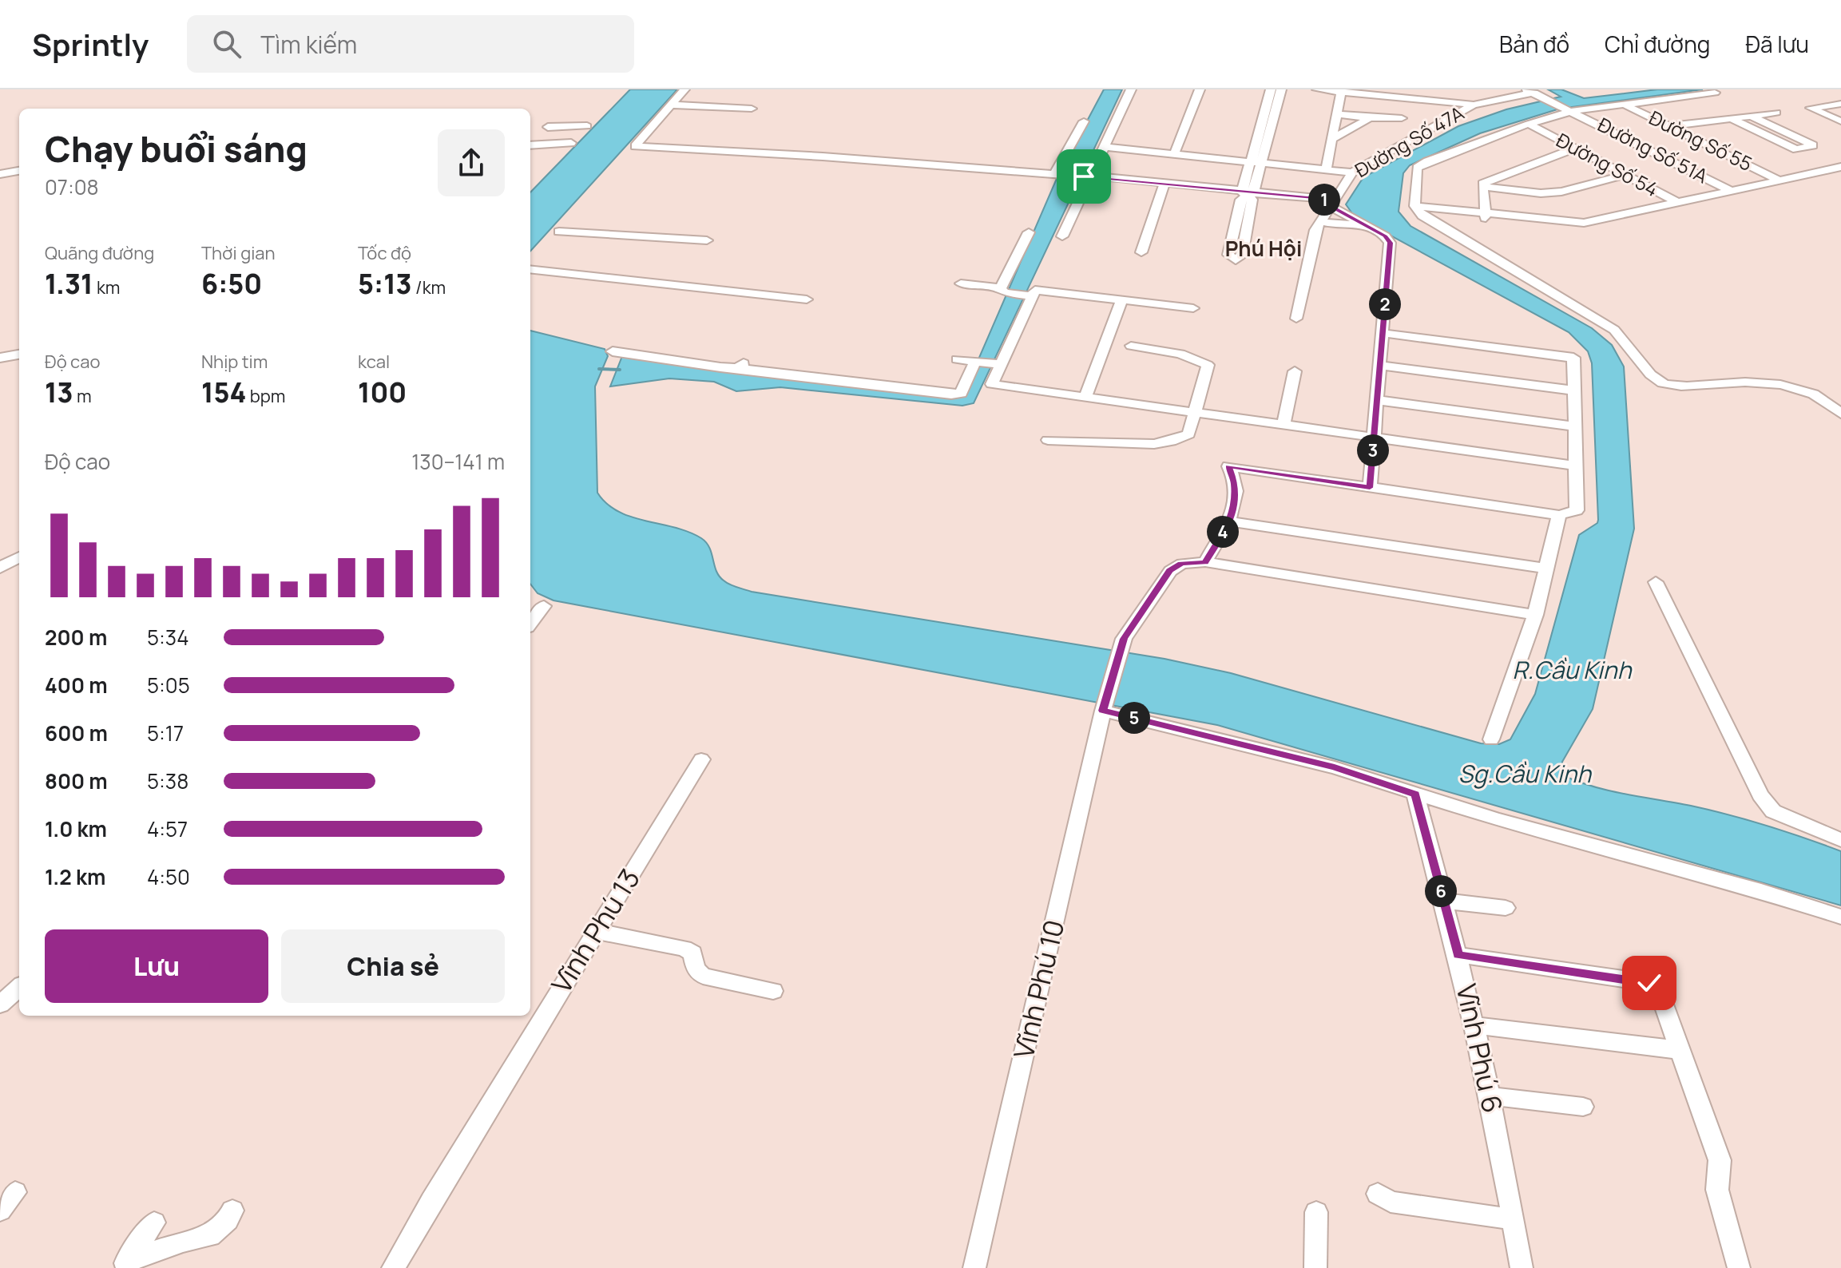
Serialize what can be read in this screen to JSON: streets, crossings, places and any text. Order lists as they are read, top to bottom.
{
  "streets": {
    "street": [
      "Đường Số 55",
      "Đường Số 47A",
      "Đường Số 51A",
      "Đường Số 54",
      "Vĩnh Phú 13",
      "Vĩnh Phú 10",
      "Vĩnh Phú 6"
    ]
  },
  "crossings": [
    ["Đường Số 47A", "Đường Số 51A"]
  ],
  "districts": ["Phú Hội"],
  "water": ["R.Cầu Kinh", "Sg.Cầu Kinh"],
  "page": {
    "header": "Sprintly",
    "search": "Tìm kiếm",
    "nav": ["Bản đồ", "Chỉ đường", "Đã lưu"],
    "heading": ["Chạy buổi sáng", "07:08"],
    "pins": [
      "1",
      "2",
      "3",
      "4",
      "5",
      "6"
    ],
    "stats": [
      ["Quãng đường", "1.31 km"],
      ["Thời gian", "6:50"],
      ["Tốc độ", "5:13 /km"],
      ["Độ cao", "13 m"],
      ["Nhịp tim", "154 bpm"],
      ["kcal", "100"]
    ],
    "chart": ["Độ cao", "130–141 m"],
    "list": [
      {
        "name": "200 m",
        "note": "5:34"
      },
      {
        "name": "400 m",
        "note": "5:05"
      },
      {
        "name": "600 m",
        "note": "5:17"
      },
      {
        "name": "800 m",
        "note": "5:38"
      },
      {
        "name": "1.0 km",
        "note": "4:57"
      },
      {
        "name": "1.2 km",
        "note": "4:50"
      }
    ],
    "buttons": ["Lưu", "Chia sẻ"]
  }
}
